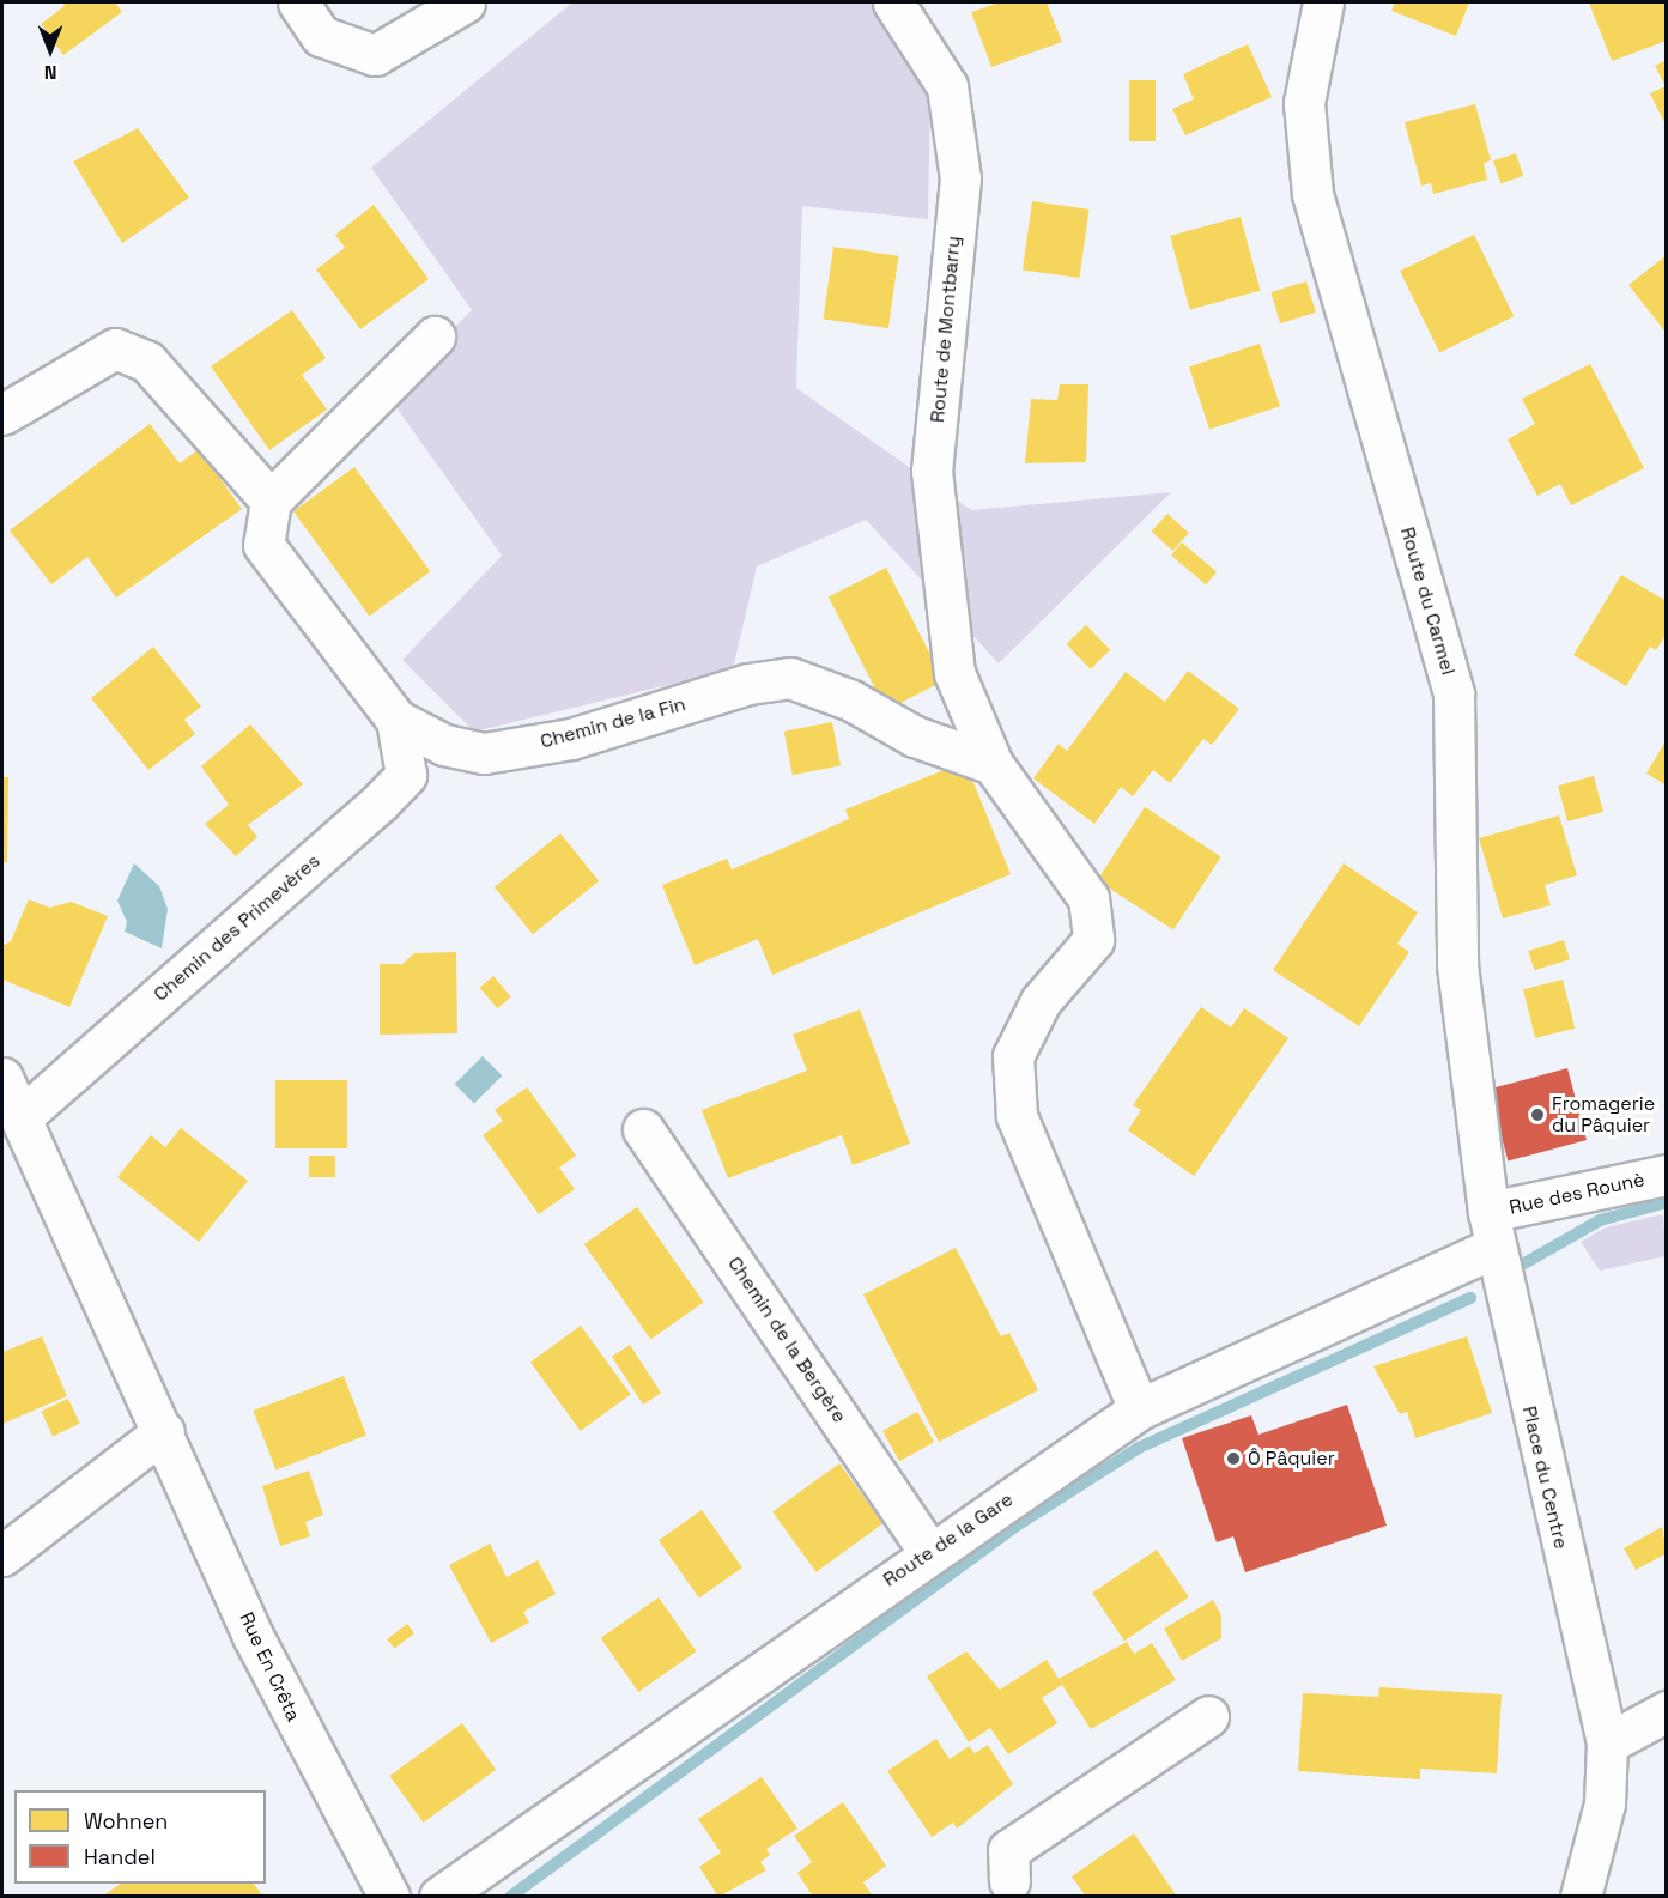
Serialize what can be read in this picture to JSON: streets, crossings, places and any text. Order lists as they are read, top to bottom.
{
  "streets": {
    "street": [
      "Route de Montbarry",
      "Route du Carmel",
      "Chemin de la Fin",
      "Chemin des Primevères",
      "Rue des Rounè",
      "Chemin de la Bergère",
      "Place du Centre",
      "Route de la Gare",
      "Rue En Crêta"
    ]
  },
  "crossings": [
    ["Route de Montbarry", "Chemin de la Fin"],
    ["Route de Montbarry", "Route de la Gare"],
    ["Route du Carmel", "Rue des Rounè"],
    ["Route du Carmel", "Place du Centre"],
    ["Route du Carmel", "Route de la Gare"],
    ["Chemin de la Fin", "Chemin des Primevères"],
    ["Chemin des Primevères", "Rue En Crêta"],
    ["Rue des Rounè", "Place du Centre"],
    ["Rue des Rounè", "Route de la Gare"],
    ["Chemin de la Bergère", "Route de la Gare"],
    ["Place du Centre", "Route de la Gare"]
  ],
  "places": ["Fromagerie du Pâquier", "Ô Pâquier"],
  "legend": ["Wohnen", "Handel"],
  "north": "bottom"
}
